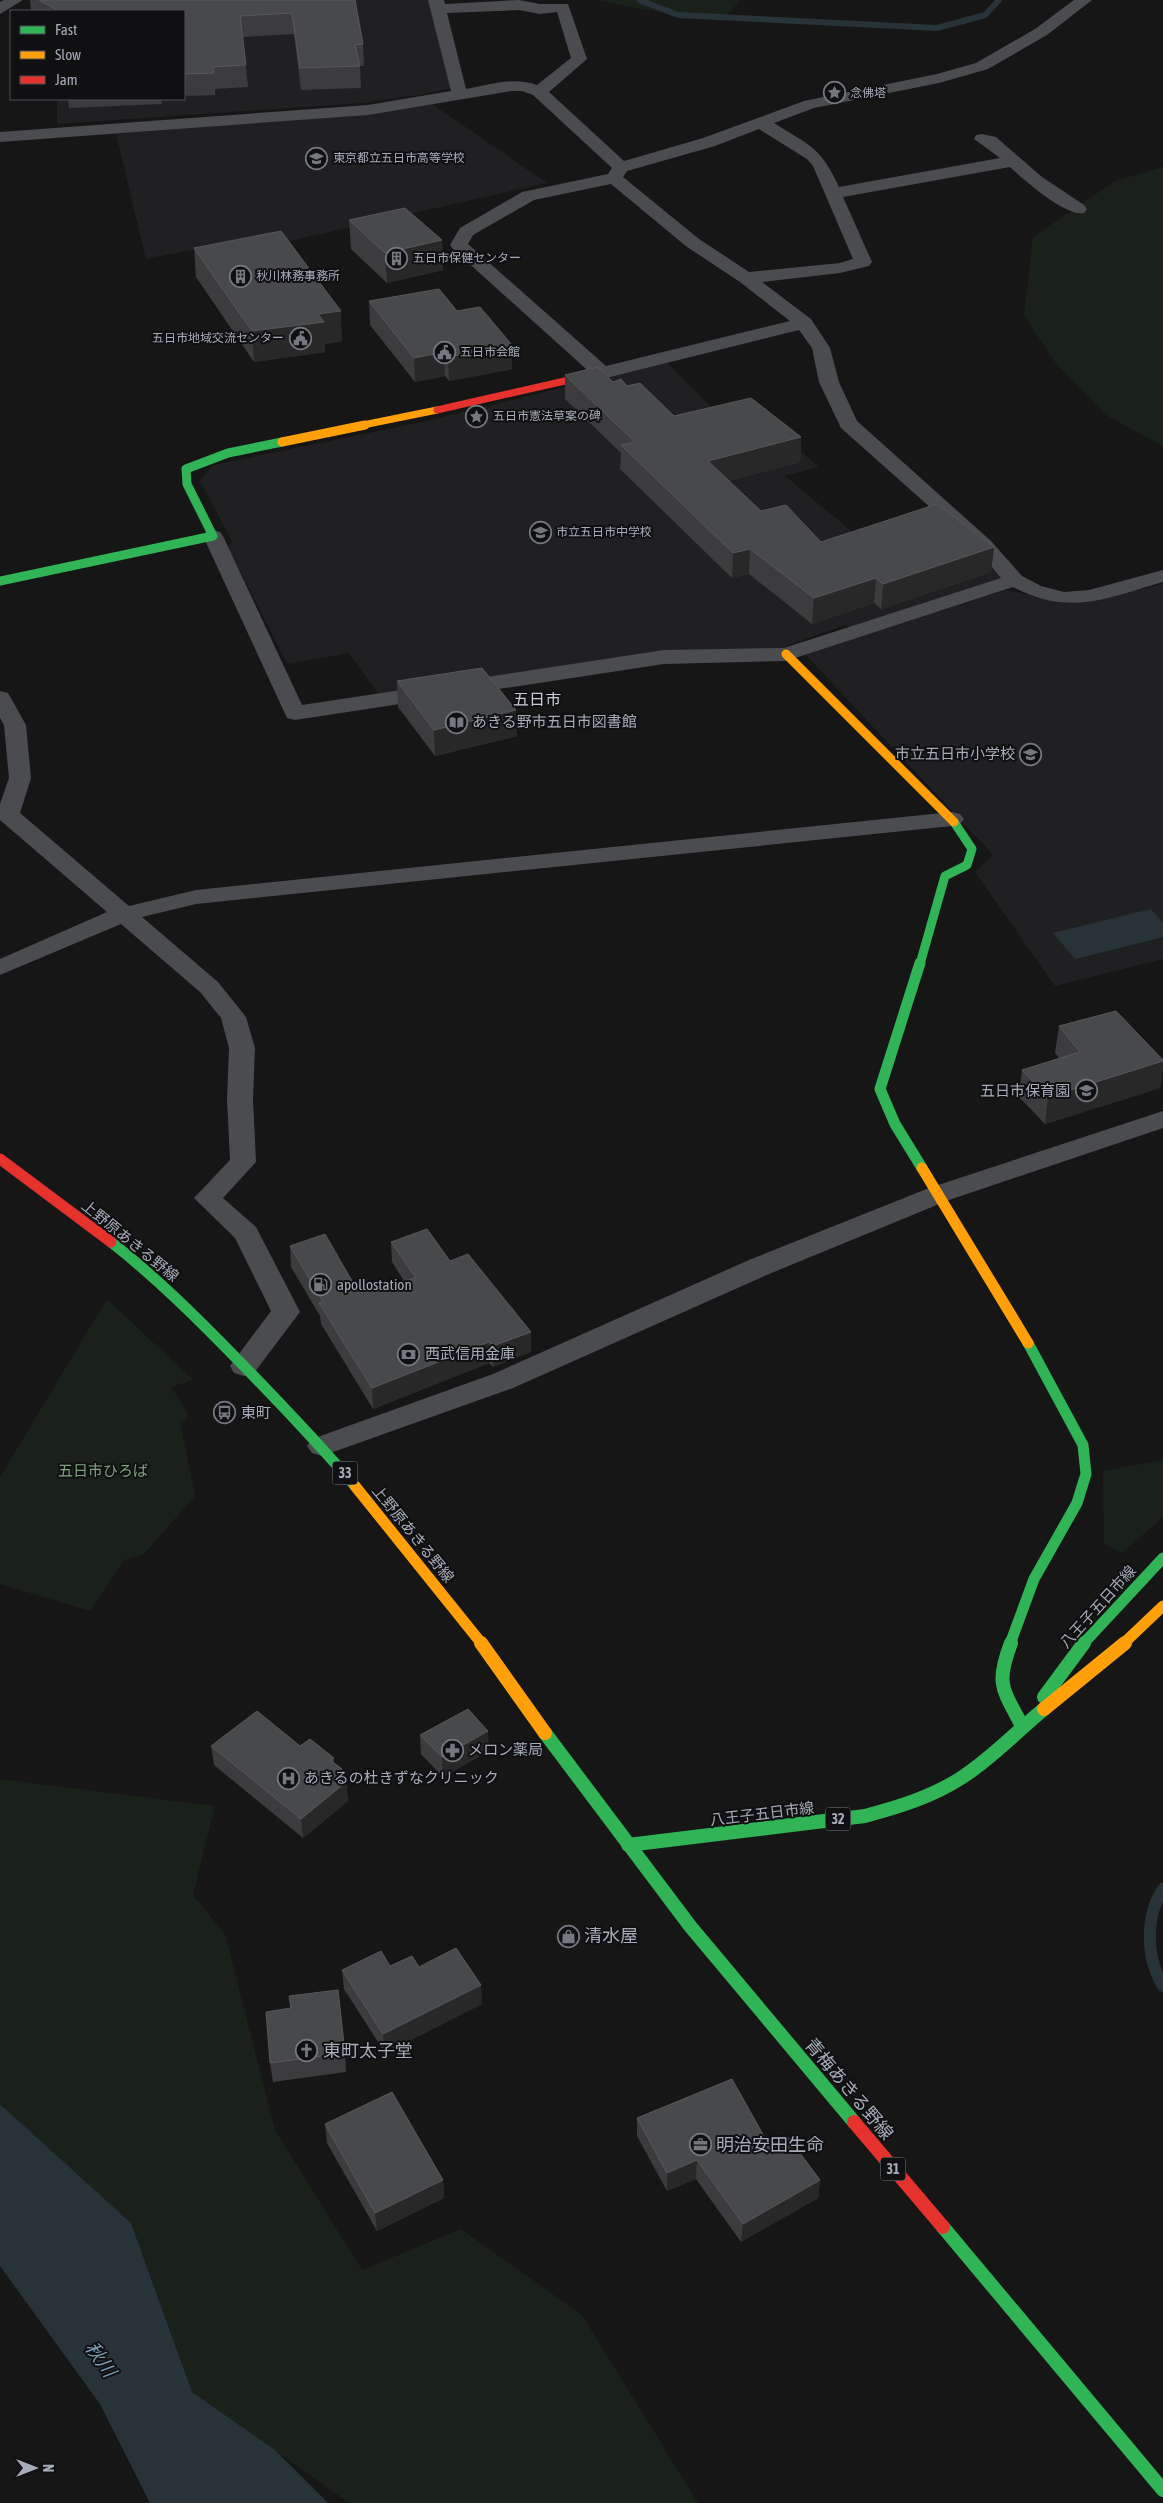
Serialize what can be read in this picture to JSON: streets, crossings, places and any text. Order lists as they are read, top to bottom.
{
  "streets": {
    "street": [
      "上野原あきる野線",
      "33",
      "八王子五日市線",
      "32",
      "青梅あきる野線",
      "31"
    ]
  },
  "crossings": [
    ["上野原あきる野線", "八王子五日市線"],
    ["上野原あきる野線", "青梅あきる野線"],
    ["八王子五日市線", "青梅あきる野線"]
  ],
  "districts": ["五日市"],
  "water": ["秋川"],
  "parks": ["五日市ひろば"],
  "places": {
    "place": ["念佛塔", "五日市憲法草案の碑"],
    "school or university": [
      "東京都立五日市高等学校",
      "市立五日市中学校",
      "市立五日市小学校",
      "五日市保育園"
    ],
    "building": ["五日市保健センター", "秋川林務事務所"],
    "public building": ["五日市地域交流センター", "五日市会館"],
    "library": ["あきる野市五日市図書館"],
    "fuel station": ["apollostation"],
    "bank": ["西武信用金庫"],
    "bus stop": ["東町"],
    "pharmacy": ["メロン薬局"],
    "hospital": ["あきるの杜きずなクリニック"],
    "shop": ["清水屋"],
    "church": ["東町太子堂"],
    "office": ["明治安田生命"]
  },
  "legend": ["Fast", "Slow", "Jam"],
  "north": "right"
}
